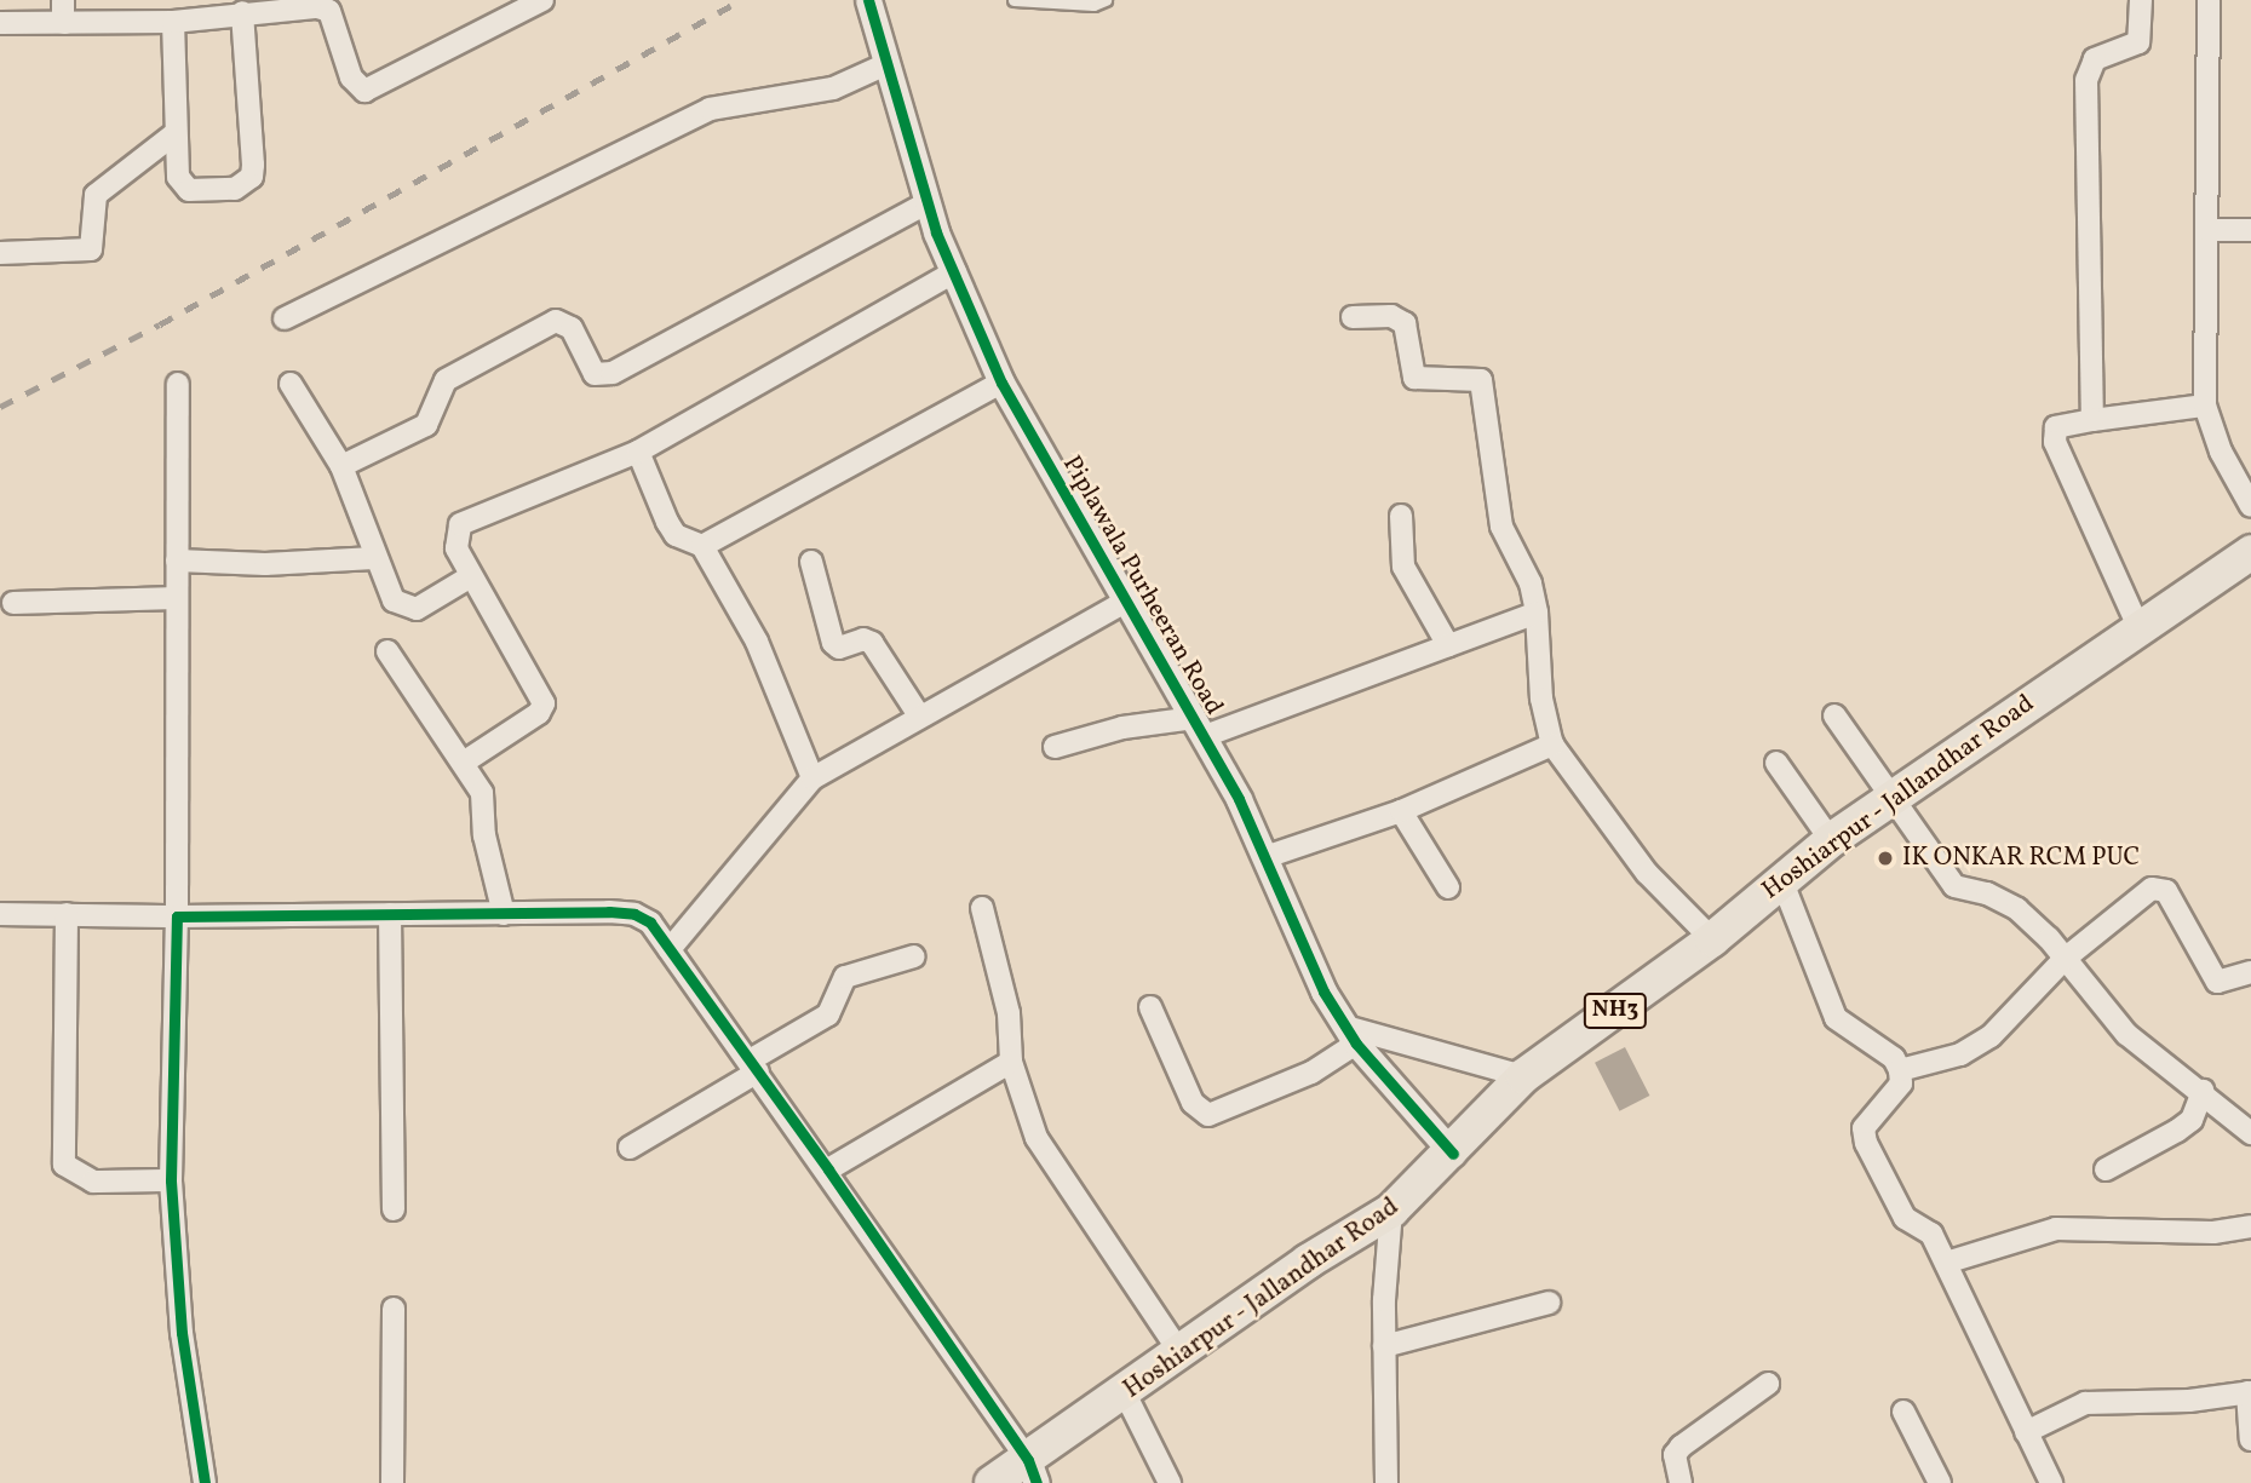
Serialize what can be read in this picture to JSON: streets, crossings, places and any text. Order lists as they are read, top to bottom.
{
  "streets": {
    "highway": ["Hoshiarpur - Jallandhar Road", "NH3"],
    "street": ["Piplawala Purheeran Road"]
  },
  "crossings": [
    ["Piplawala Purheeran Road", "Hoshiarpur - Jallandhar Road"]
  ],
  "places": ["IK ONKAR RCM PUC"]
}
